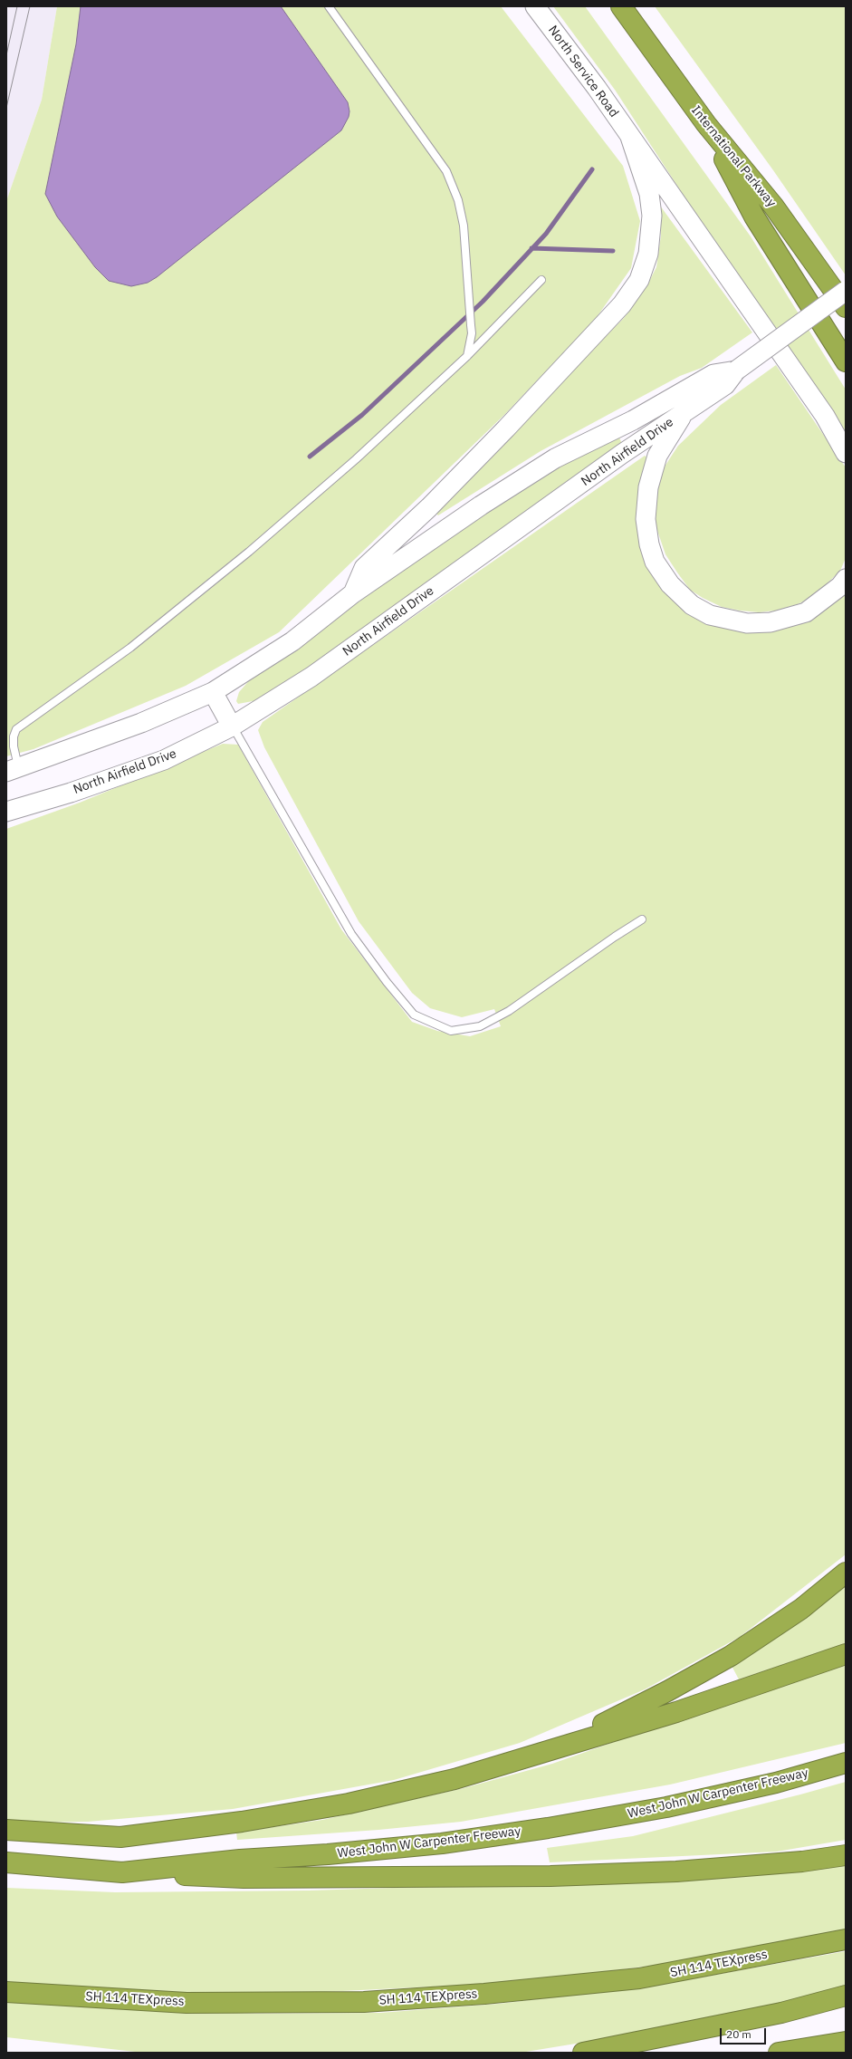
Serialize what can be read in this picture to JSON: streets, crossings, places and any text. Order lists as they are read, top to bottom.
{
  "streets": {
    "highway": ["International Parkway", "West John W Carpenter Freeway", "SH 114 TEXpress"],
    "main road": ["North Service Road", "North Airfield Drive"]
  },
  "scale_bar": "20 m"
}
